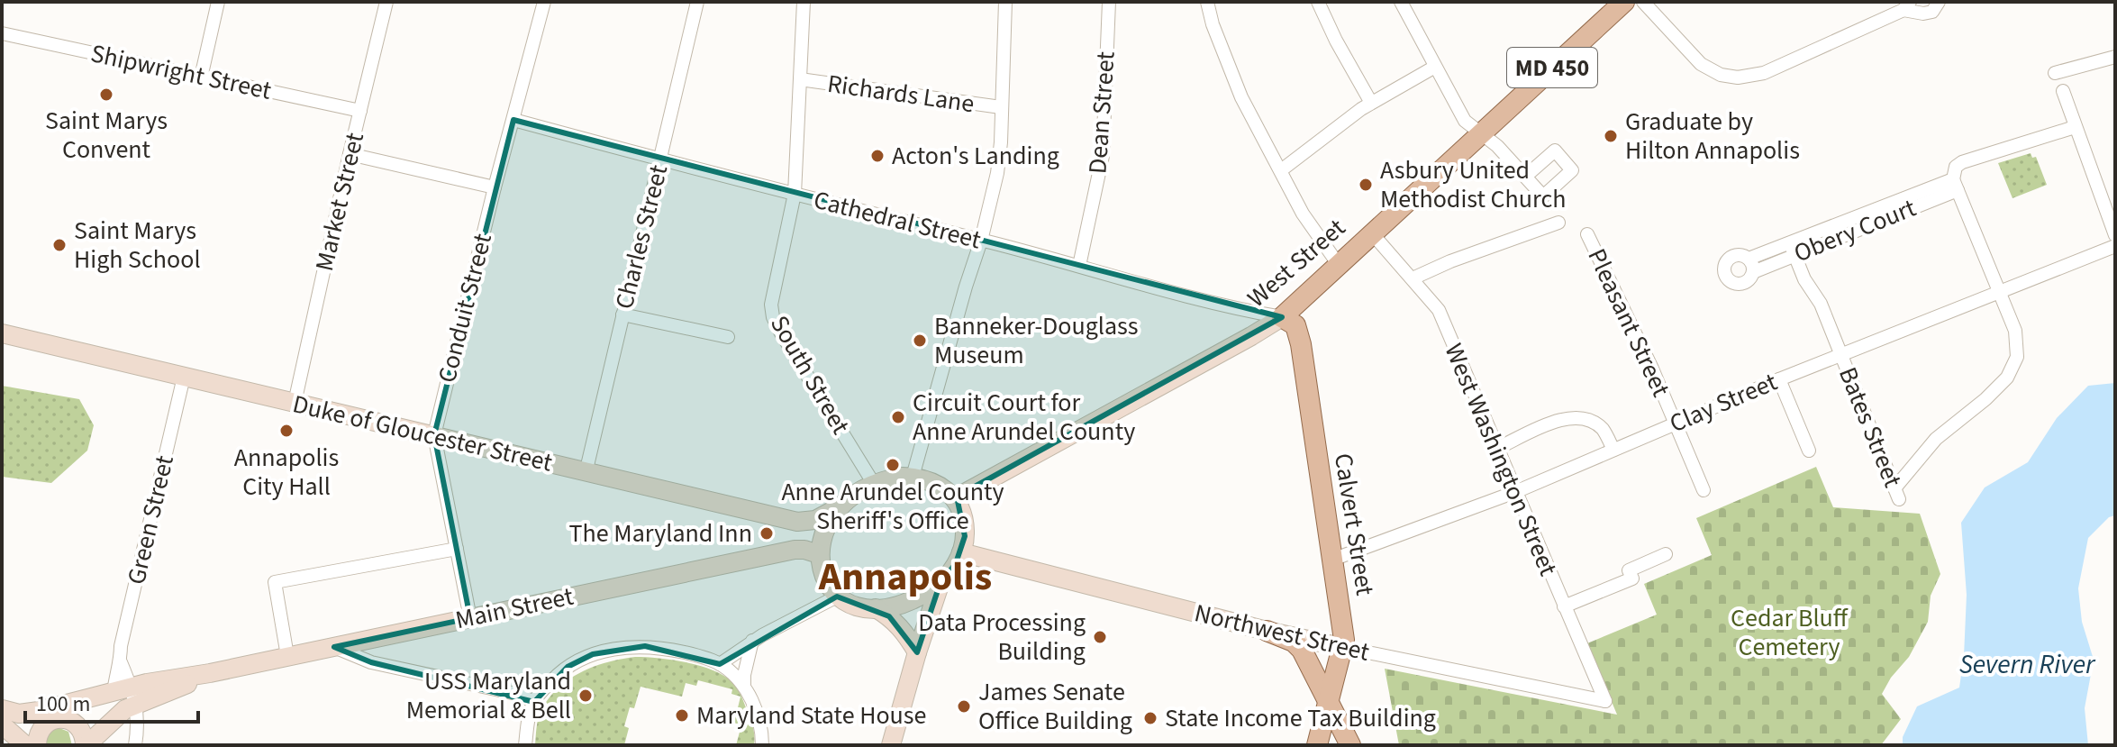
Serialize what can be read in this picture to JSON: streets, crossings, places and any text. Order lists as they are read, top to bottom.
{
  "streets": {
    "main road": [
      "MD 450",
      "West Street",
      "Duke of Gloucester Street",
      "Calvert Street",
      "Main Street",
      "Northwest Street"
    ],
    "street": [
      "Shipwright Street",
      "Richards Lane",
      "Dean Street",
      "Market Street",
      "Cathedral Street",
      "Obery Court",
      "Charles Street",
      "Conduit Street",
      "Pleasant Street",
      "South Street",
      "Clay Street",
      "Bates Street",
      "West Washington Street",
      "Green Street"
    ]
  },
  "crossings": [
    ["Shipwright Street", "Market Street"],
    ["Richards Lane", "South Street"],
    ["Dean Street", "Cathedral Street"],
    ["Market Street", "Duke of Gloucester Street"],
    ["Cathedral Street", "Charles Street"],
    ["Cathedral Street", "West Street"],
    ["Cathedral Street", "Conduit Street"],
    ["Cathedral Street", "South Street"],
    ["Cathedral Street", "Calvert Street"],
    ["Obery Court", "Bates Street"],
    ["Charles Street", "Duke of Gloucester Street"],
    ["West Street", "South Street"],
    ["West Street", "Duke of Gloucester Street"],
    ["West Street", "West Washington Street"],
    ["West Street", "Calvert Street"],
    ["West Street", "Main Street"],
    ["West Street", "Northwest Street"],
    ["Conduit Street", "Duke of Gloucester Street"],
    ["Conduit Street", "Main Street"],
    ["Pleasant Street", "Clay Street"],
    ["South Street", "Duke of Gloucester Street"],
    ["South Street", "Main Street"],
    ["South Street", "Northwest Street"],
    ["Clay Street", "Bates Street"],
    ["Clay Street", "West Washington Street"],
    ["Clay Street", "Calvert Street"],
    ["Duke of Gloucester Street", "Green Street"],
    ["Duke of Gloucester Street", "Main Street"],
    ["Duke of Gloucester Street", "Northwest Street"],
    ["West Washington Street", "Northwest Street"],
    ["Green Street", "Main Street"],
    ["Calvert Street", "Northwest Street"],
    ["Main Street", "Northwest Street"]
  ],
  "districts": ["Annapolis"],
  "water": ["Severn River"],
  "parks": ["Cedar Bluff Cemetery"],
  "places": [
    "Saint Marys Convent",
    "Graduate by Hilton Annapolis",
    "Acton's Landing",
    "Asbury United Methodist Church",
    "Saint Marys High School",
    "Banneker-Douglass Museum",
    "Circuit Court for Anne Arundel County",
    "Annapolis City Hall",
    "Anne Arundel County Sheriff's Office",
    "The Maryland Inn",
    "Data Processing Building",
    "USS Maryland Memorial & Bell",
    "James Senate Office Building",
    "Maryland State House",
    "State Income Tax Building"
  ],
  "scale_bar": "100 m"
}
